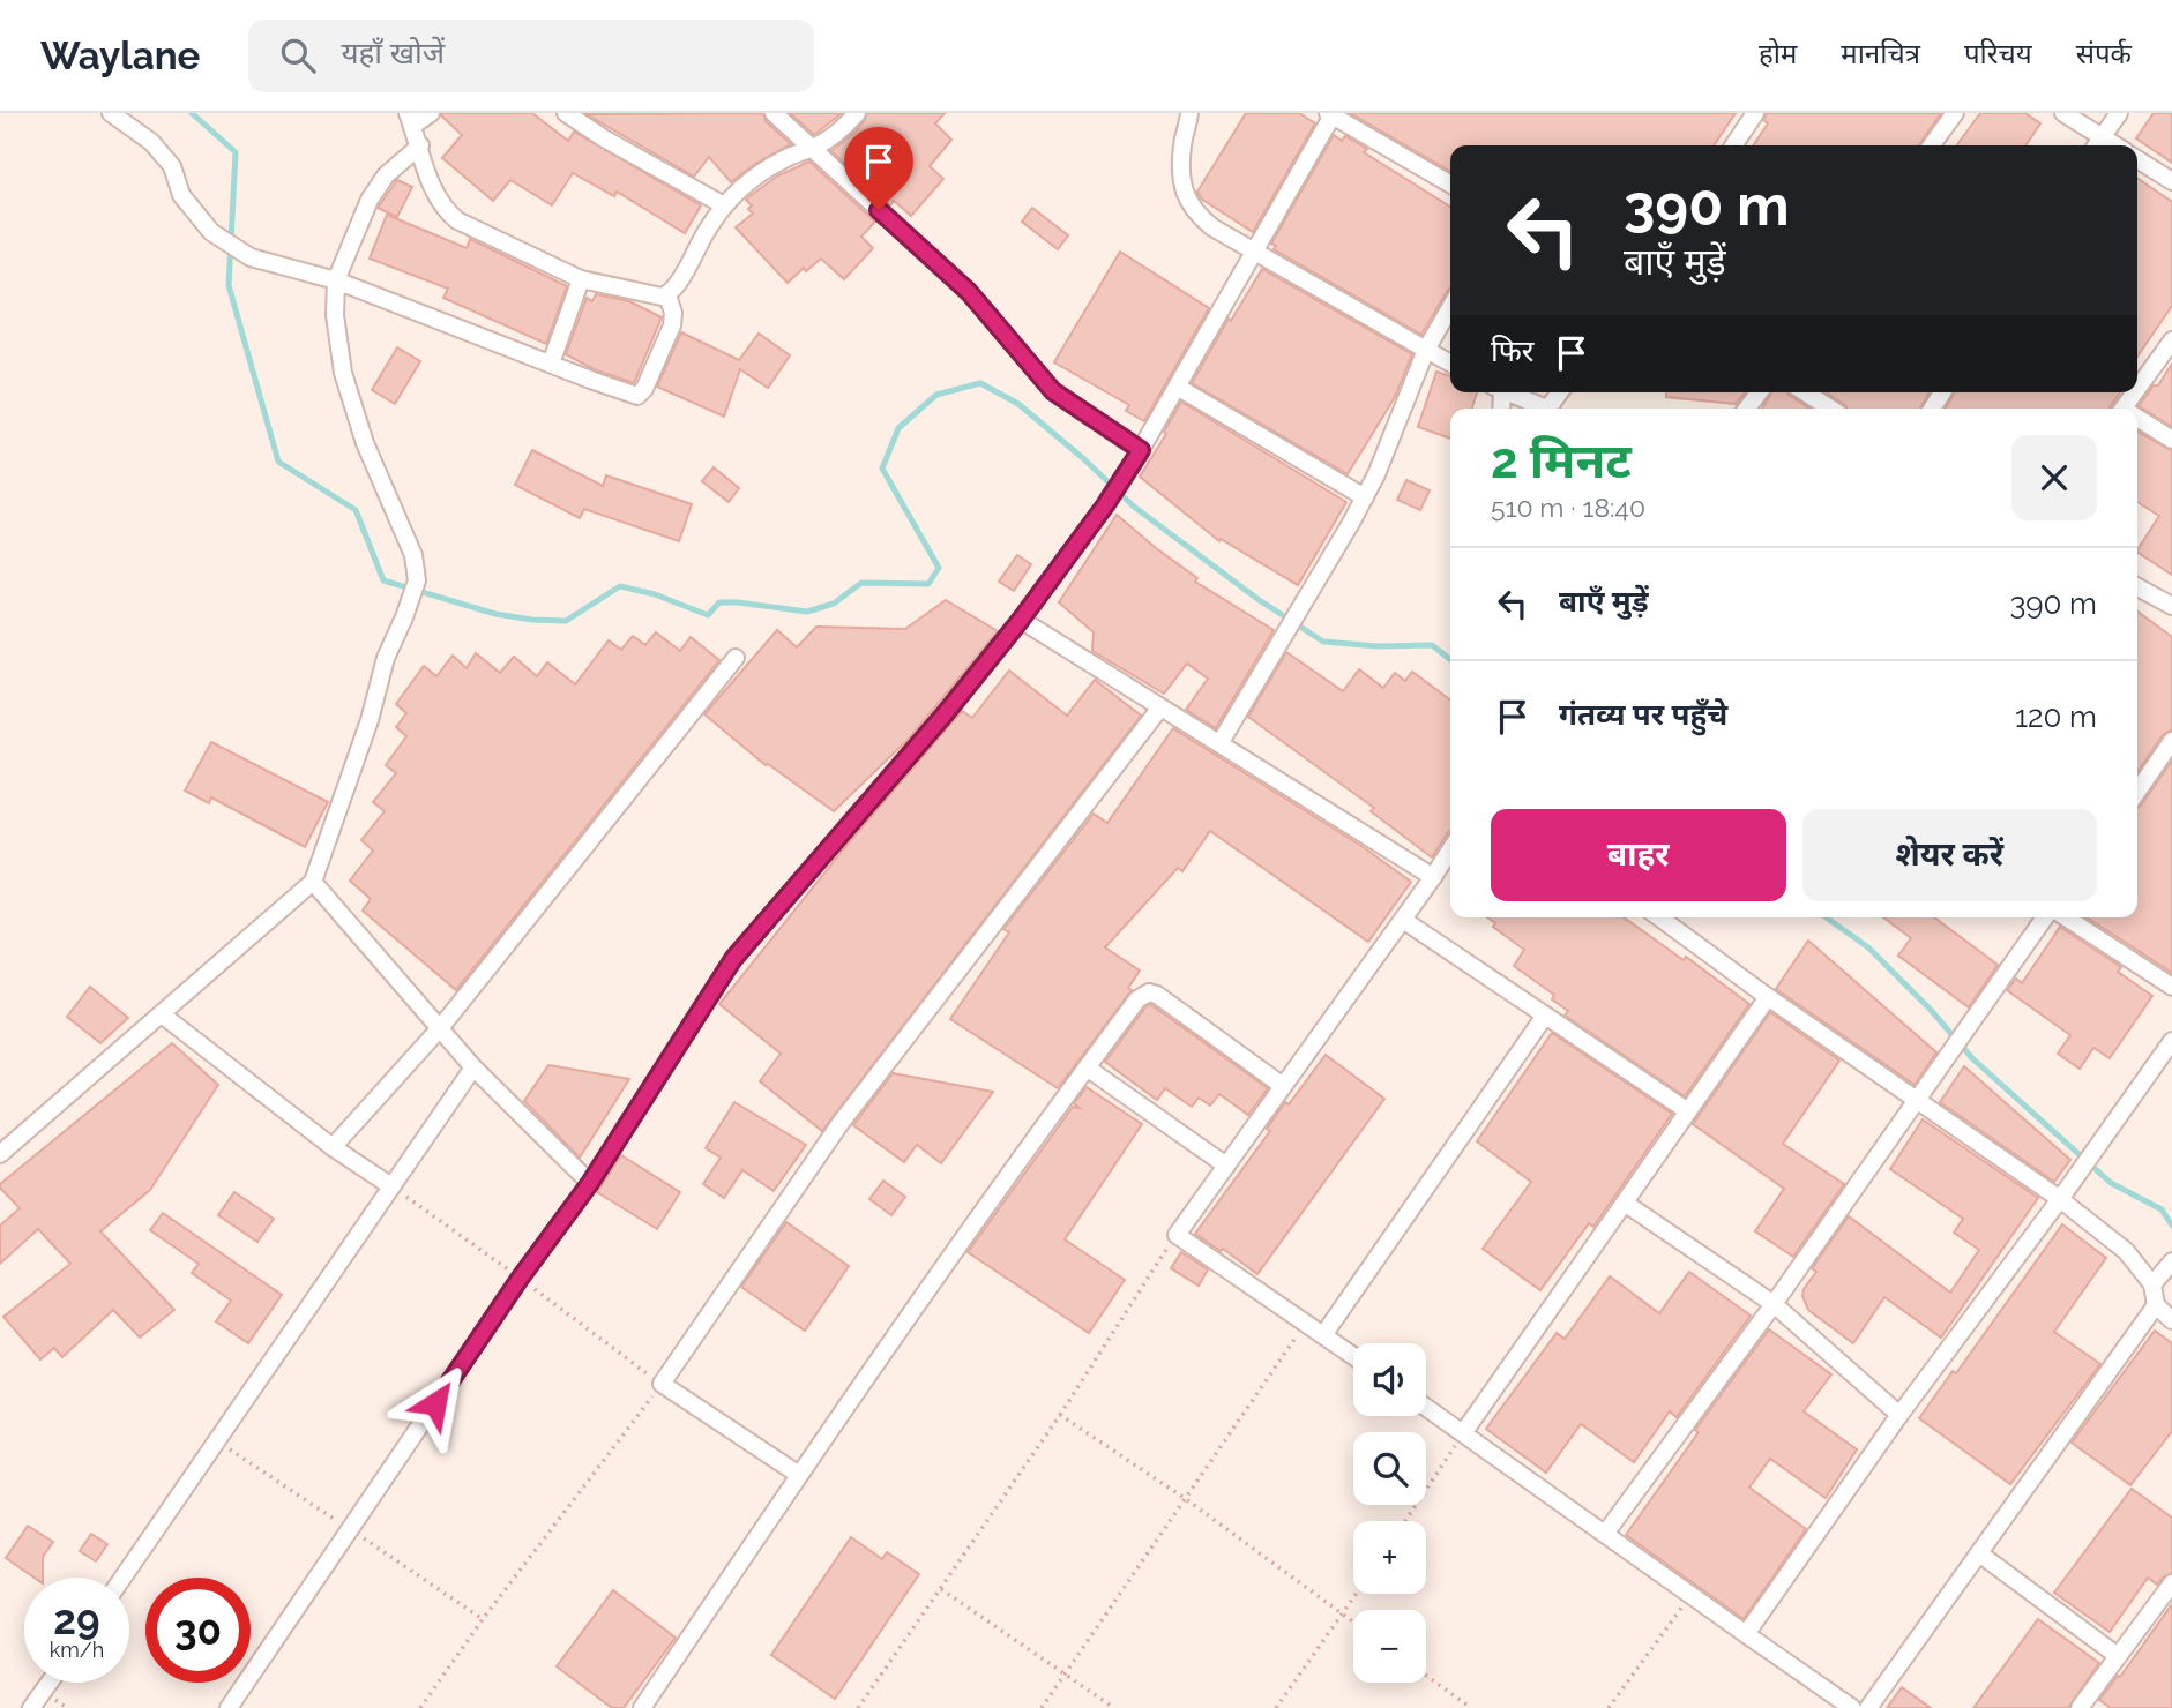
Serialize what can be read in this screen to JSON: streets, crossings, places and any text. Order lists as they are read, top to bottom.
{
  "page": {
    "header": "Waylane",
    "search": "यहाँ खोजें",
    "nav": [
      "होम",
      "मानचित्र",
      "परिचय",
      "संपर्क"
    ],
    "turn": ["390 m", "बाएँ मुड़ें"],
    "then": "फिर",
    "heading": ["2 मिनट", "510 m · 18:40"],
    "list": [
      {
        "name": "बाएँ मुड़ें",
        "value": "390 m"
      },
      {
        "name": "गंतव्य पर पहुँचे",
        "value": "120 m"
      }
    ],
    "buttons": ["बाहर", "शेयर करें"],
    "map_buttons": ["+", "−"],
    "speed": "29 km/h",
    "limit": "30"
  }
}
